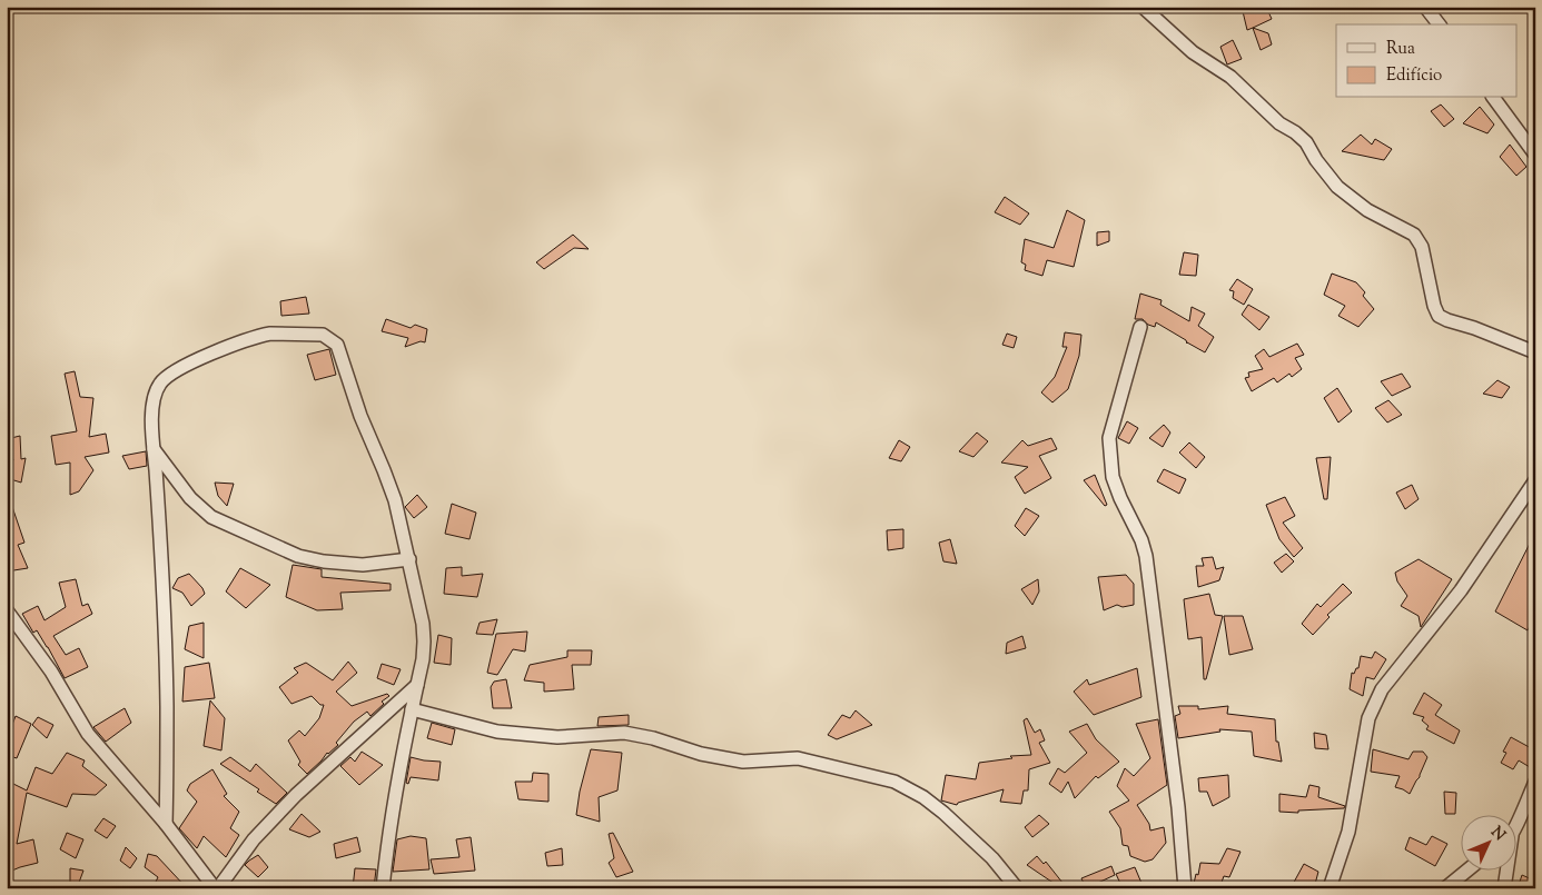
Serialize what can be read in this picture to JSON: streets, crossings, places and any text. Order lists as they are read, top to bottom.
{
  "legend": ["Rua", "Edifício"],
  "north": "top right"
}
